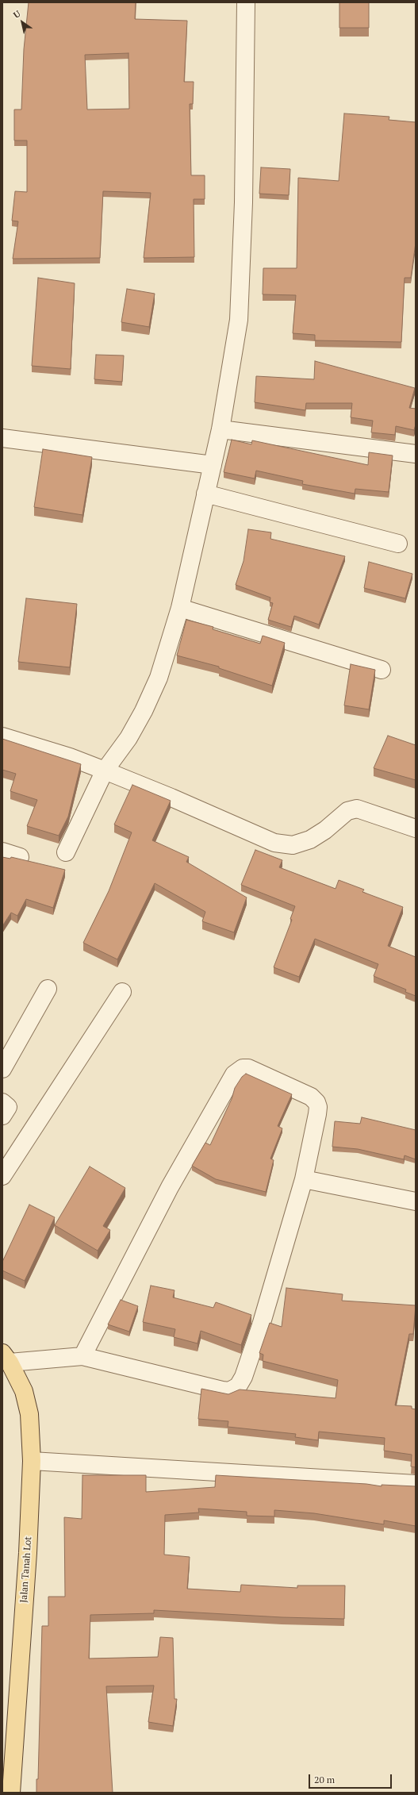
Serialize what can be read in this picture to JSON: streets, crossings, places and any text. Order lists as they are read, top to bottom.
{
  "streets": {
    "main road": ["Jalan Tanah Lot"]
  },
  "scale_bar": "20 m",
  "north": "top left"
}
